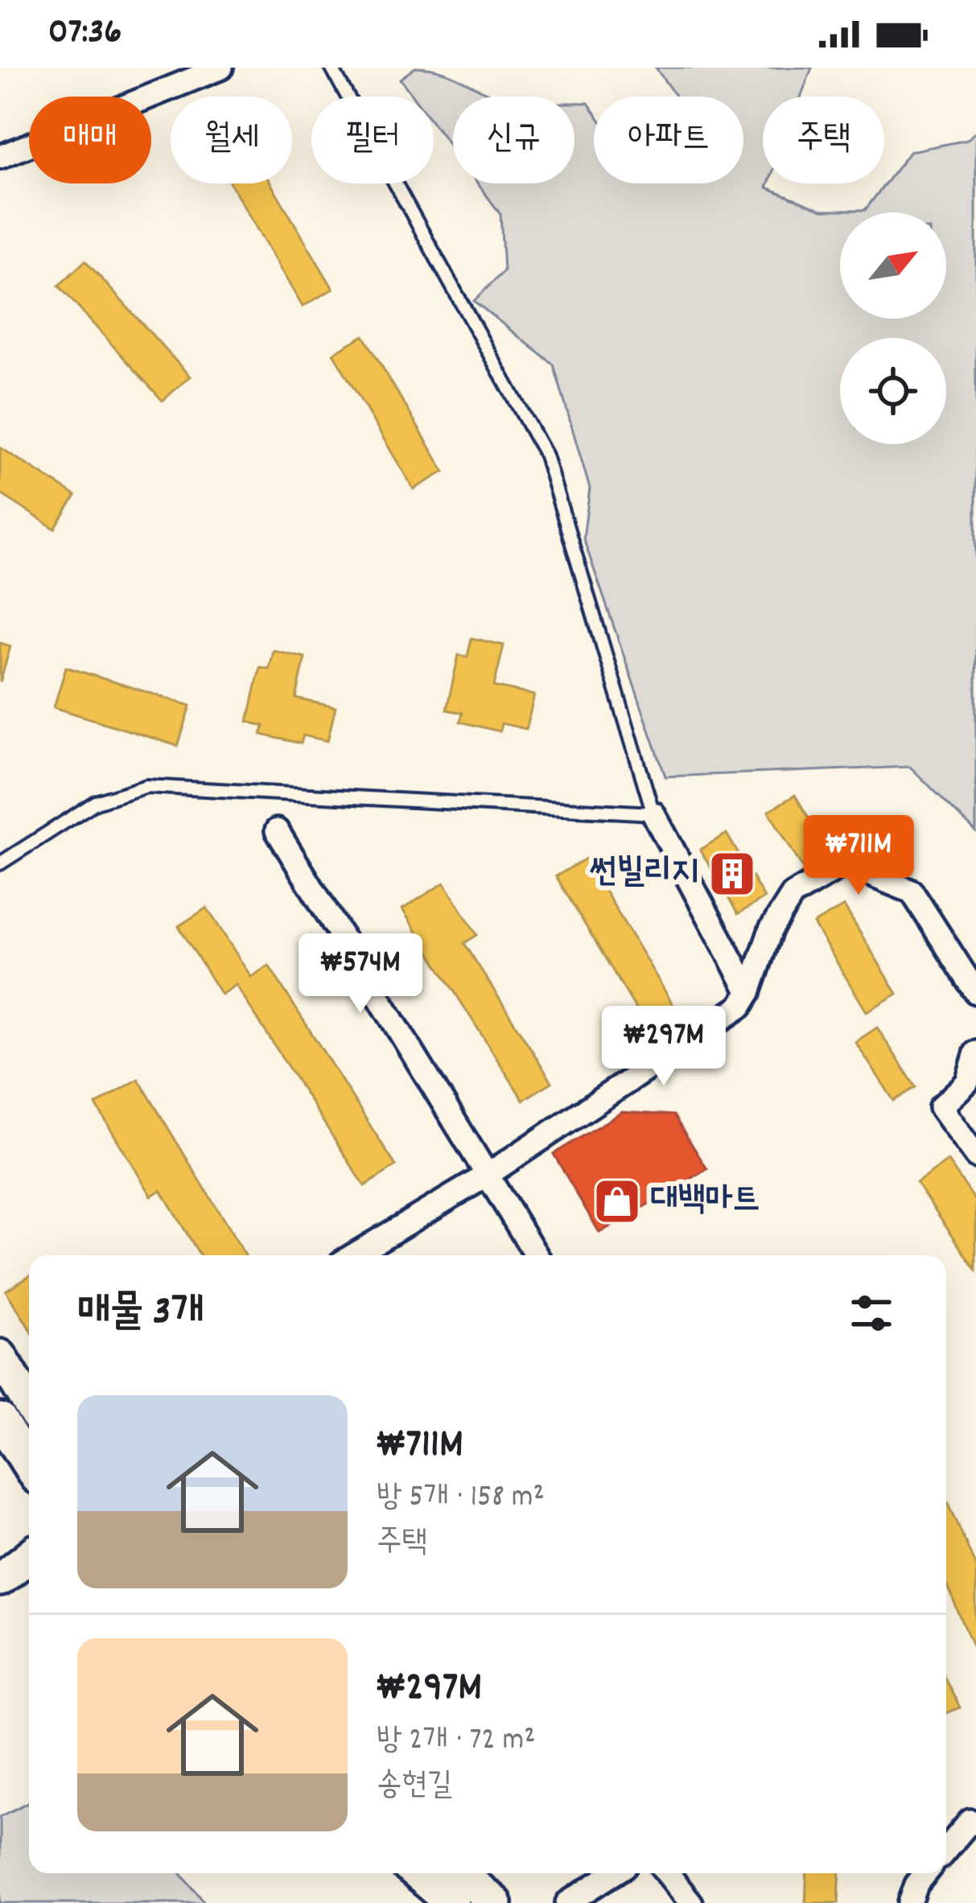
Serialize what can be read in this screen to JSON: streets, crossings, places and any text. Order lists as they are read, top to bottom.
{
  "places": {
    "building": ["썬빌리지"],
    "shop": ["대백마트"]
  },
  "north": "top right",
  "page": {
    "status": "07:36",
    "chip": [
      "매매",
      "월세",
      "필터",
      "신규",
      "아파트",
      "주택"
    ],
    "price": ["₩711M", "₩574M", "₩297M"],
    "heading": "매물 3개",
    "list": [
      {
        "name": "₩711M",
        "note": "방 5개 · 158 m² · 주택"
      },
      {
        "name": "₩297M",
        "note": "방 2개 · 72 m² · 송현길"
      }
    ]
  }
}
